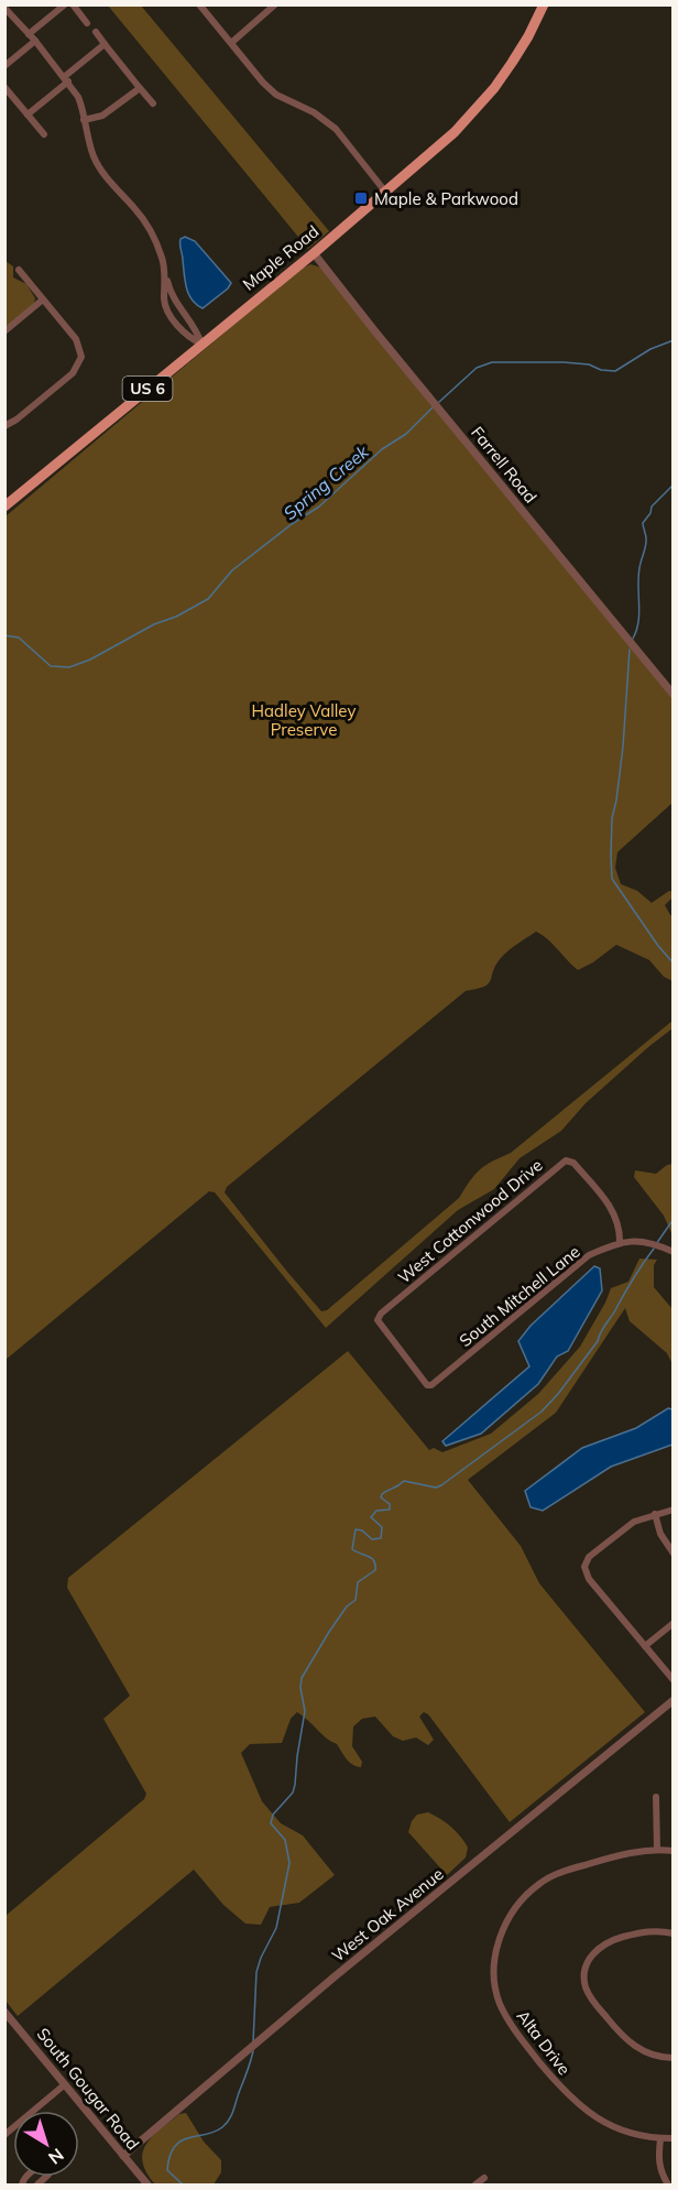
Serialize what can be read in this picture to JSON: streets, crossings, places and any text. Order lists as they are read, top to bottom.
{
  "streets": {
    "main road": ["Maple Road", "US 6"],
    "street": [
      "Farrell Road",
      "West Cottonwood Drive",
      "South Mitchell Lane",
      "West Oak Avenue",
      "Alta Drive",
      "South Gougar Road"
    ]
  },
  "crossings": [
    ["Maple Road", "Farrell Road"],
    ["West Cottonwood Drive", "South Mitchell Lane"],
    ["West Oak Avenue", "South Gougar Road"]
  ],
  "water": ["Spring Creek"],
  "parks": ["Hadley Valley Preserve"],
  "places": {
    "transit": ["Maple & Parkwood"]
  },
  "north": "bottom right"
}
